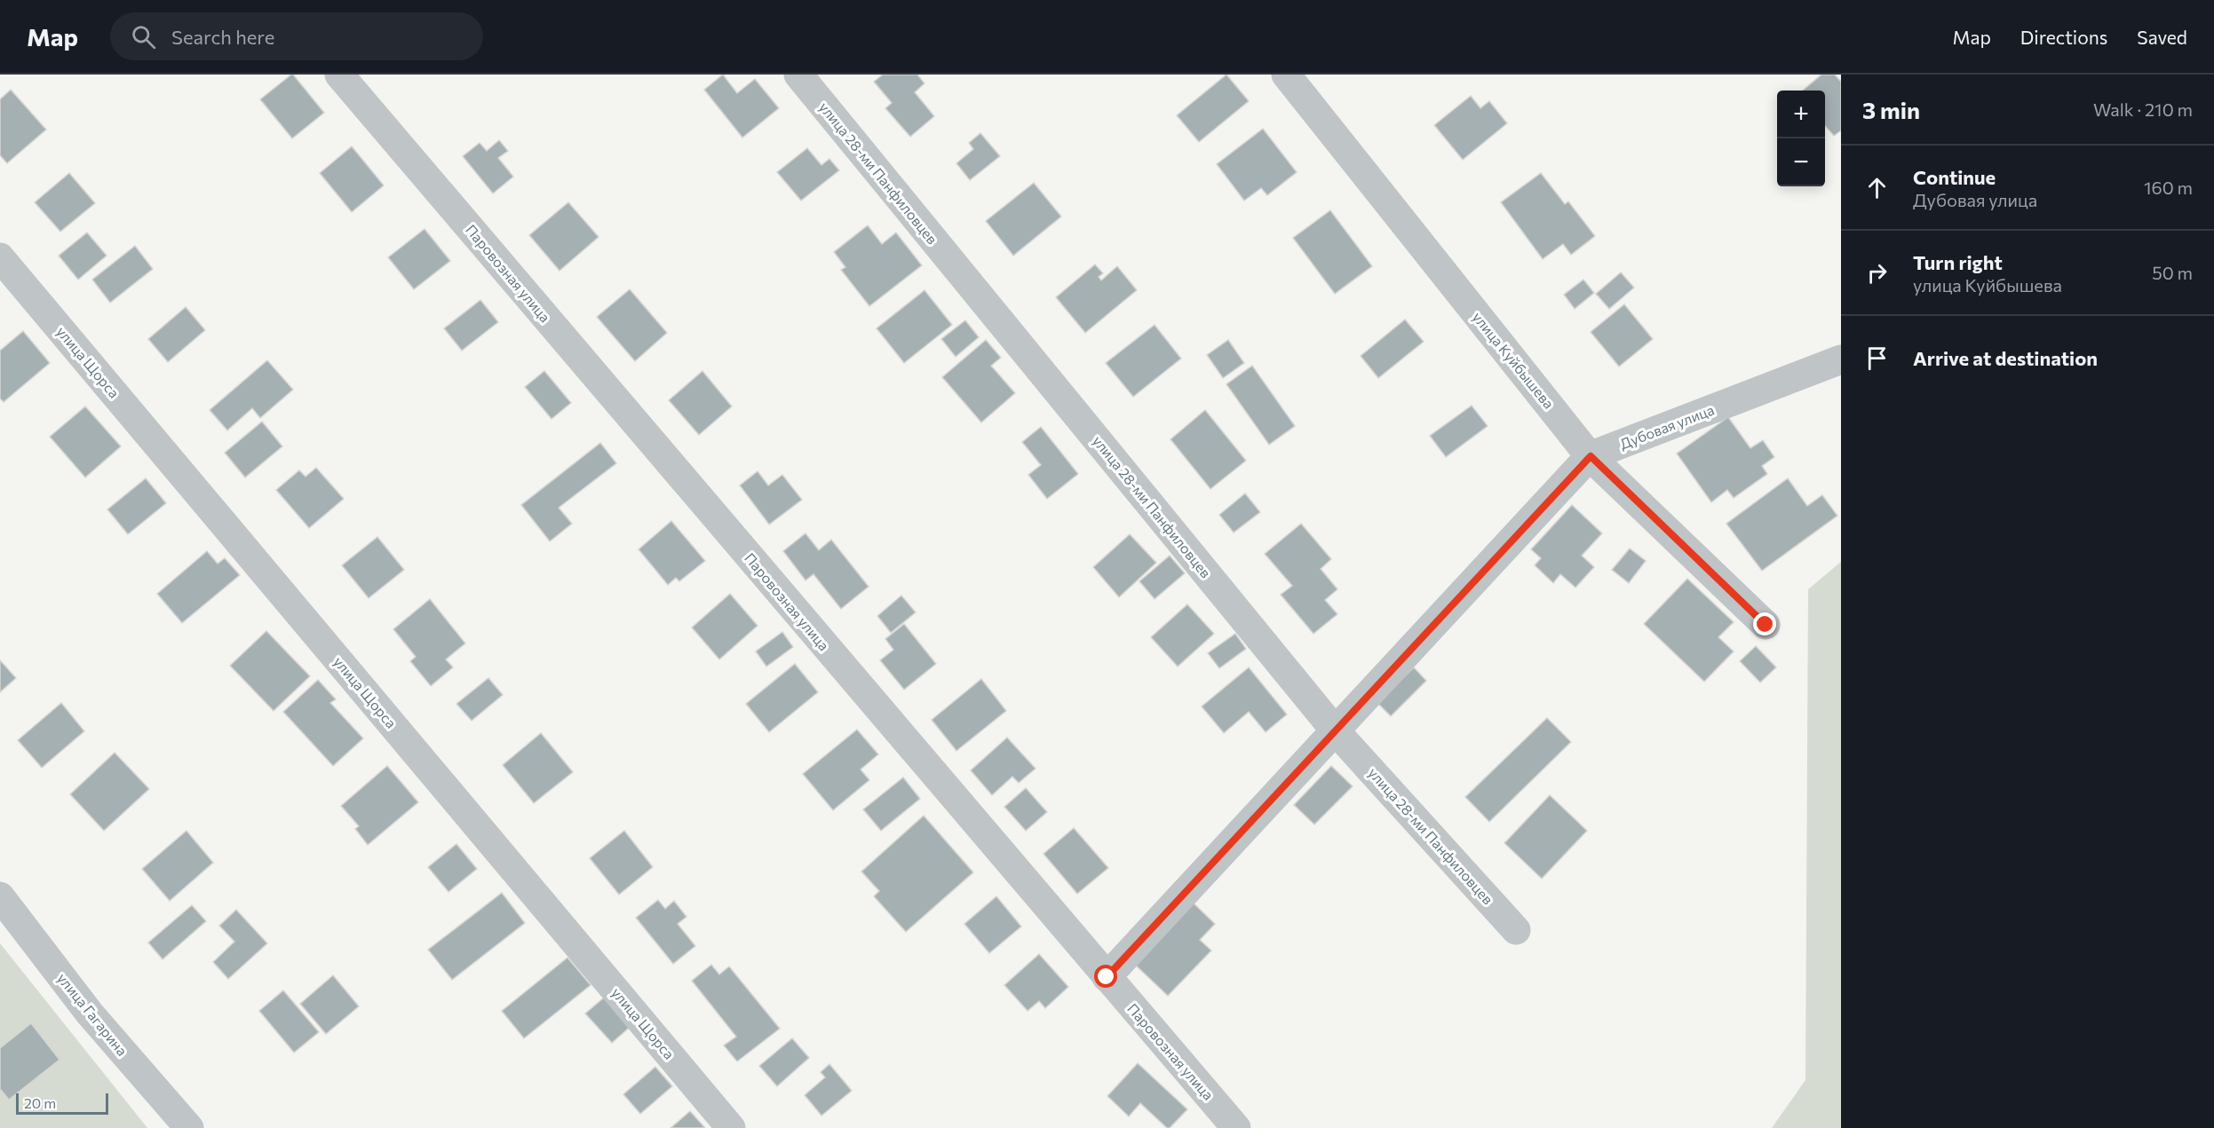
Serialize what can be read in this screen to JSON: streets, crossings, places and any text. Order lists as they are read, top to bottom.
{
  "streets": {
    "street": [
      "улица 28-ми Панфиловцев",
      "Паровозная улица",
      "улица Куйбышева",
      "улица Щорса",
      "Дубовая улица",
      "улица Гагарина"
    ]
  },
  "crossings": [
    ["улица 28-ми Панфиловцев", "Дубовая улица"],
    ["Паровозная улица", "Дубовая улица"],
    ["улица Куйбышева", "Дубовая улица"]
  ],
  "scale_bar": "20 m",
  "page": {
    "header": "Map",
    "search": "Search here",
    "nav": ["Map", "Directions", "Saved"],
    "heading": ["3 min", "Walk · 210 m"],
    "map_buttons": ["+", "−"],
    "list": [
      ["Continue", "Дубовая улица", "160 m"],
      ["Turn right", "улица Куйбышева", "50 m"],
      "Arrive at destination"
    ],
    "scale": "20 m"
  }
}
